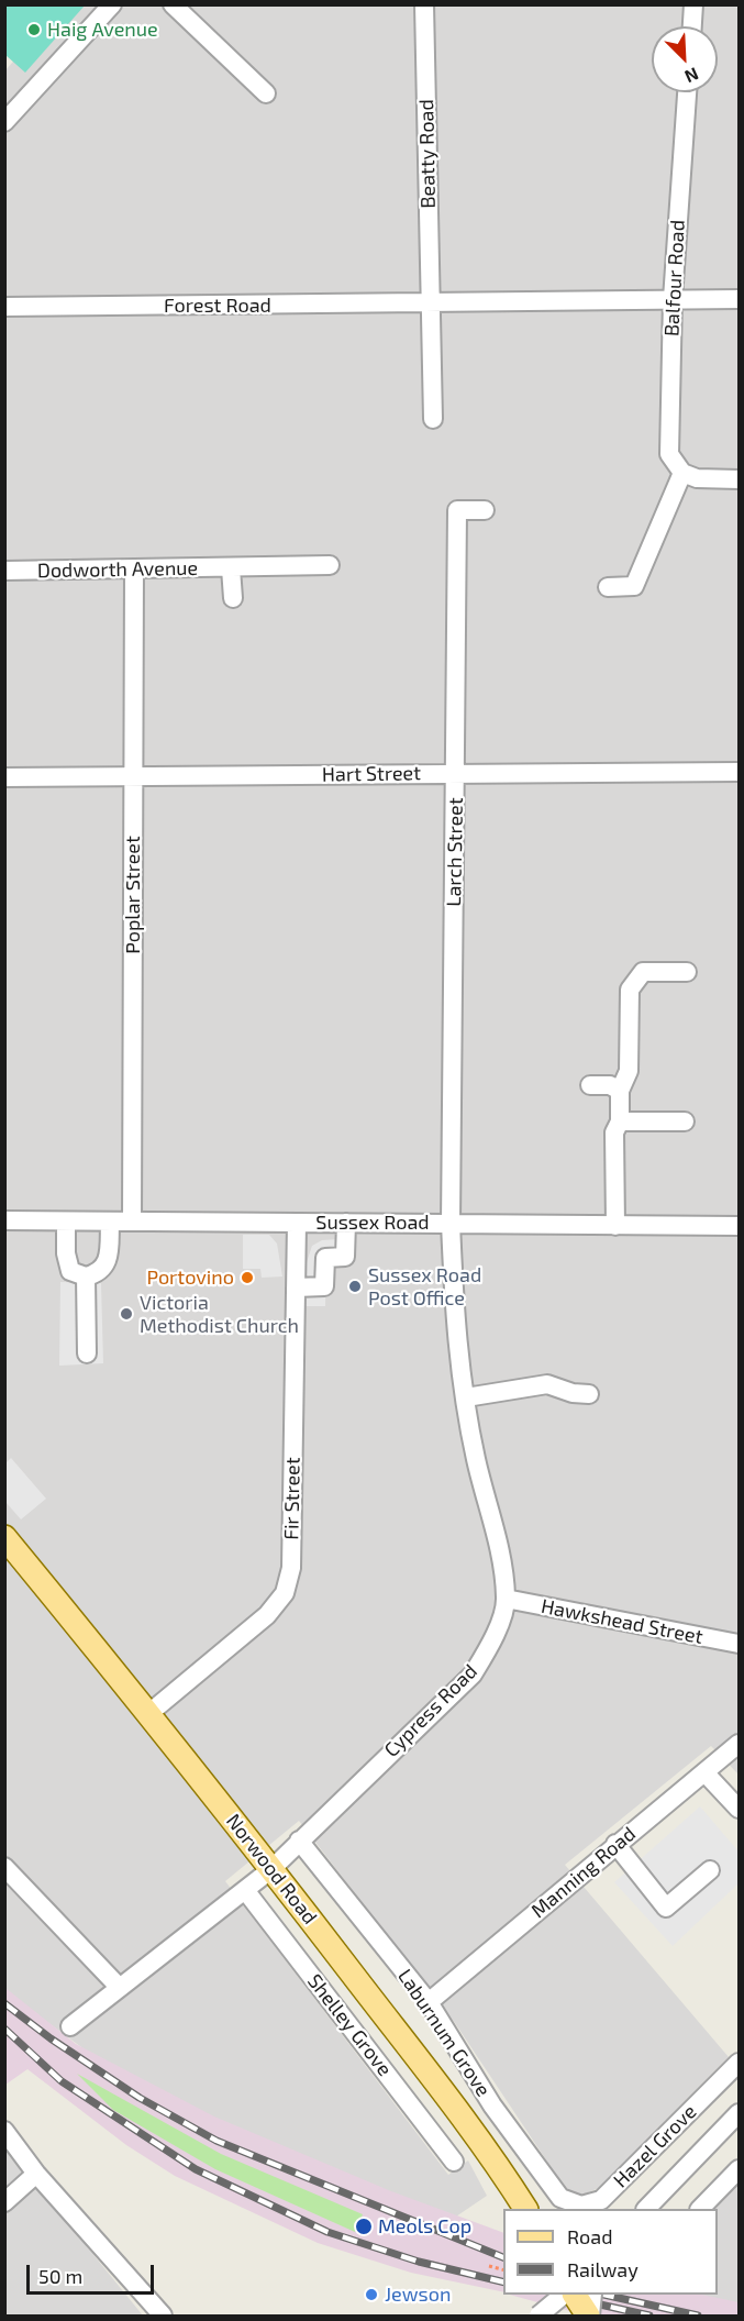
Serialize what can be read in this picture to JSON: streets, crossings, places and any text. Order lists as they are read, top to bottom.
{
  "streets": {
    "main road": ["Norwood Road"],
    "street": [
      "Beatty Road",
      "Balfour Road",
      "Forest Road",
      "Dodworth Avenue",
      "Hart Street",
      "Larch Street",
      "Poplar Street",
      "Sussex Road",
      "Fir Street",
      "Hawkshead Street",
      "Cypress Road",
      "Manning Road",
      "Shelley Grove",
      "Laburnum Grove",
      "Hazel Grove"
    ]
  },
  "crossings": [
    ["Beatty Road", "Forest Road"],
    ["Balfour Road", "Forest Road"],
    ["Dodworth Avenue", "Poplar Street"],
    ["Hart Street", "Larch Street"],
    ["Hart Street", "Poplar Street"],
    ["Larch Street", "Sussex Road"],
    ["Larch Street", "Cypress Road"],
    ["Poplar Street", "Sussex Road"],
    ["Sussex Road", "Fir Street"],
    ["Sussex Road", "Cypress Road"],
    ["Fir Street", "Norwood Road"],
    ["Hawkshead Street", "Cypress Road"],
    ["Cypress Road", "Norwood Road"],
    ["Cypress Road", "Shelley Grove"],
    ["Cypress Road", "Laburnum Grove"],
    ["Manning Road", "Laburnum Grove"],
    ["Laburnum Grove", "Hazel Grove"]
  ],
  "places": [
    "Haig Avenue",
    "Portovino",
    "Sussex Road Post Office",
    "Victoria Methodist Church",
    "Meols Cop",
    "Jewson"
  ],
  "legend": ["Road", "Railway"],
  "scale_bar": "50 m",
  "north": "bottom right"
}
